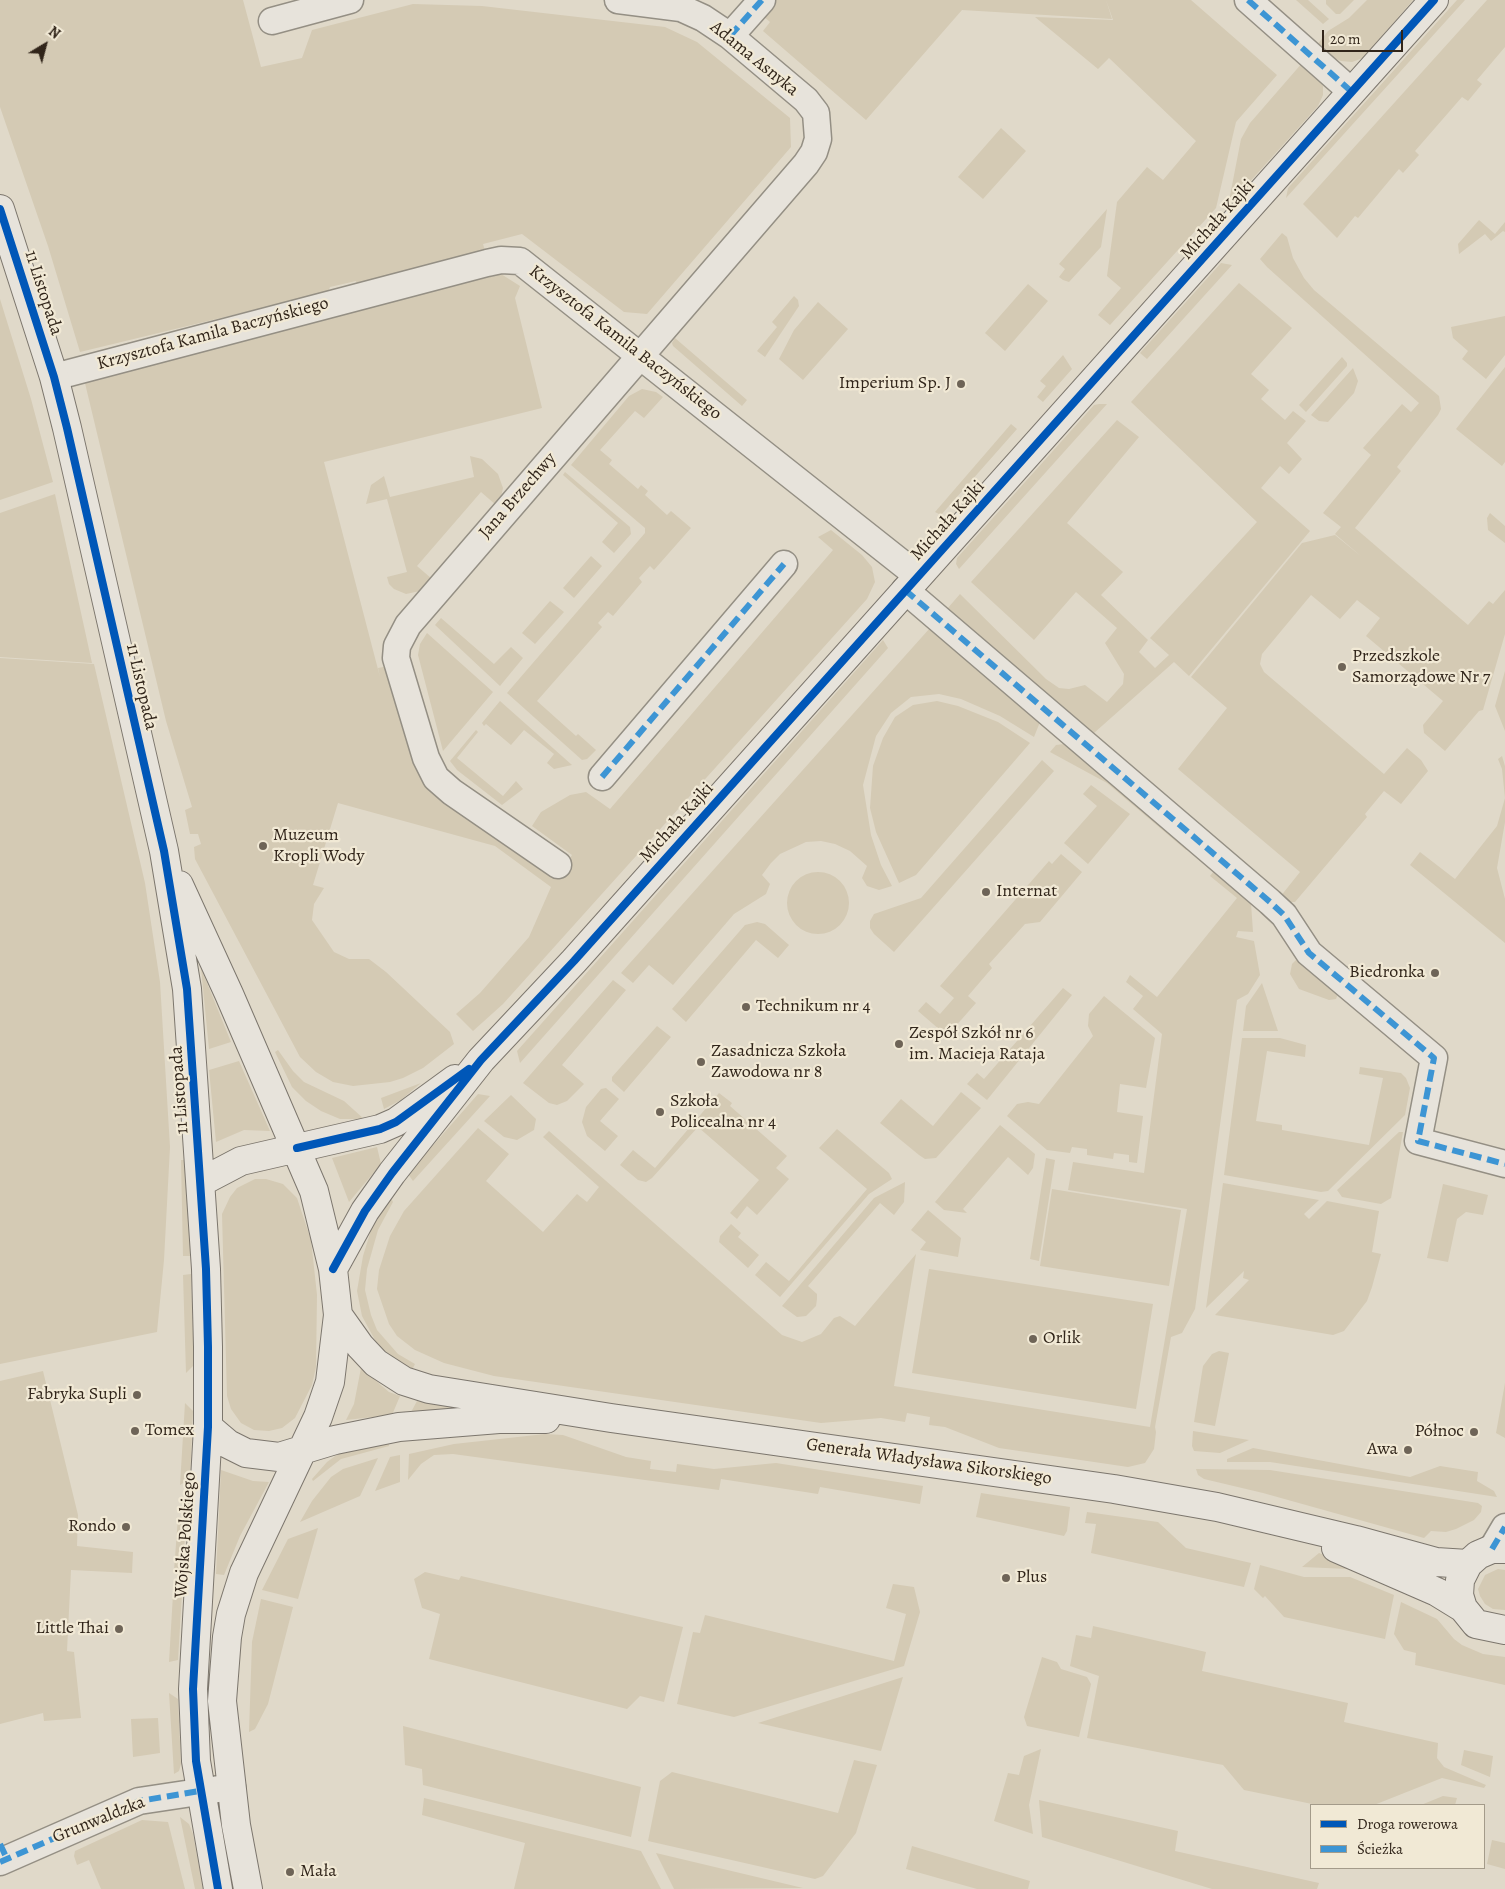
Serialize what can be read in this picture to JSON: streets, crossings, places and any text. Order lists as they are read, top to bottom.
{
  "streets": {
    "street": [
      "Adama Asnyka",
      "Michała Kajki",
      "11 Listopada",
      "Krzysztofa Kamila Baczyńskiego",
      "Jana Brzechwy",
      "Generała Władysława Sikorskiego",
      "Wojska Polskiego",
      "Grunwaldzka"
    ]
  },
  "crossings": [
    ["Adama Asnyka", "Jana Brzechwy"],
    ["Michała Kajki", "11 Listopada"],
    ["Michała Kajki", "Krzysztofa Kamila Baczyńskiego"],
    ["Michała Kajki", "Wojska Polskiego"],
    ["11 Listopada", "Krzysztofa Kamila Baczyńskiego"],
    ["11 Listopada", "Wojska Polskiego"],
    ["Krzysztofa Kamila Baczyńskiego", "Jana Brzechwy"],
    ["Generała Władysława Sikorskiego", "Wojska Polskiego"],
    ["Wojska Polskiego", "Grunwaldzka"]
  ],
  "places": [
    "Imperium Sp. J",
    "Przedszkole Samorządowe Nr 7",
    "Muzeum Kropli Wody",
    "Internat",
    "Biedronka",
    "Technikum nr 4",
    "Zespół Szkół nr 6 im. Macieja Rataja",
    "Zasadnicza Szkoła Zawodowa nr 8",
    "Szkoła Policealna nr 4",
    "Orlik",
    "Fabryka Supli",
    "Tomex",
    "Północ",
    "Awa",
    "Rondo",
    "Plus",
    "Little Thai",
    "Mała"
  ],
  "legend": ["Droga rowerowa", "Ścieżka"],
  "scale_bar": "20 m",
  "north": "top right"
}
